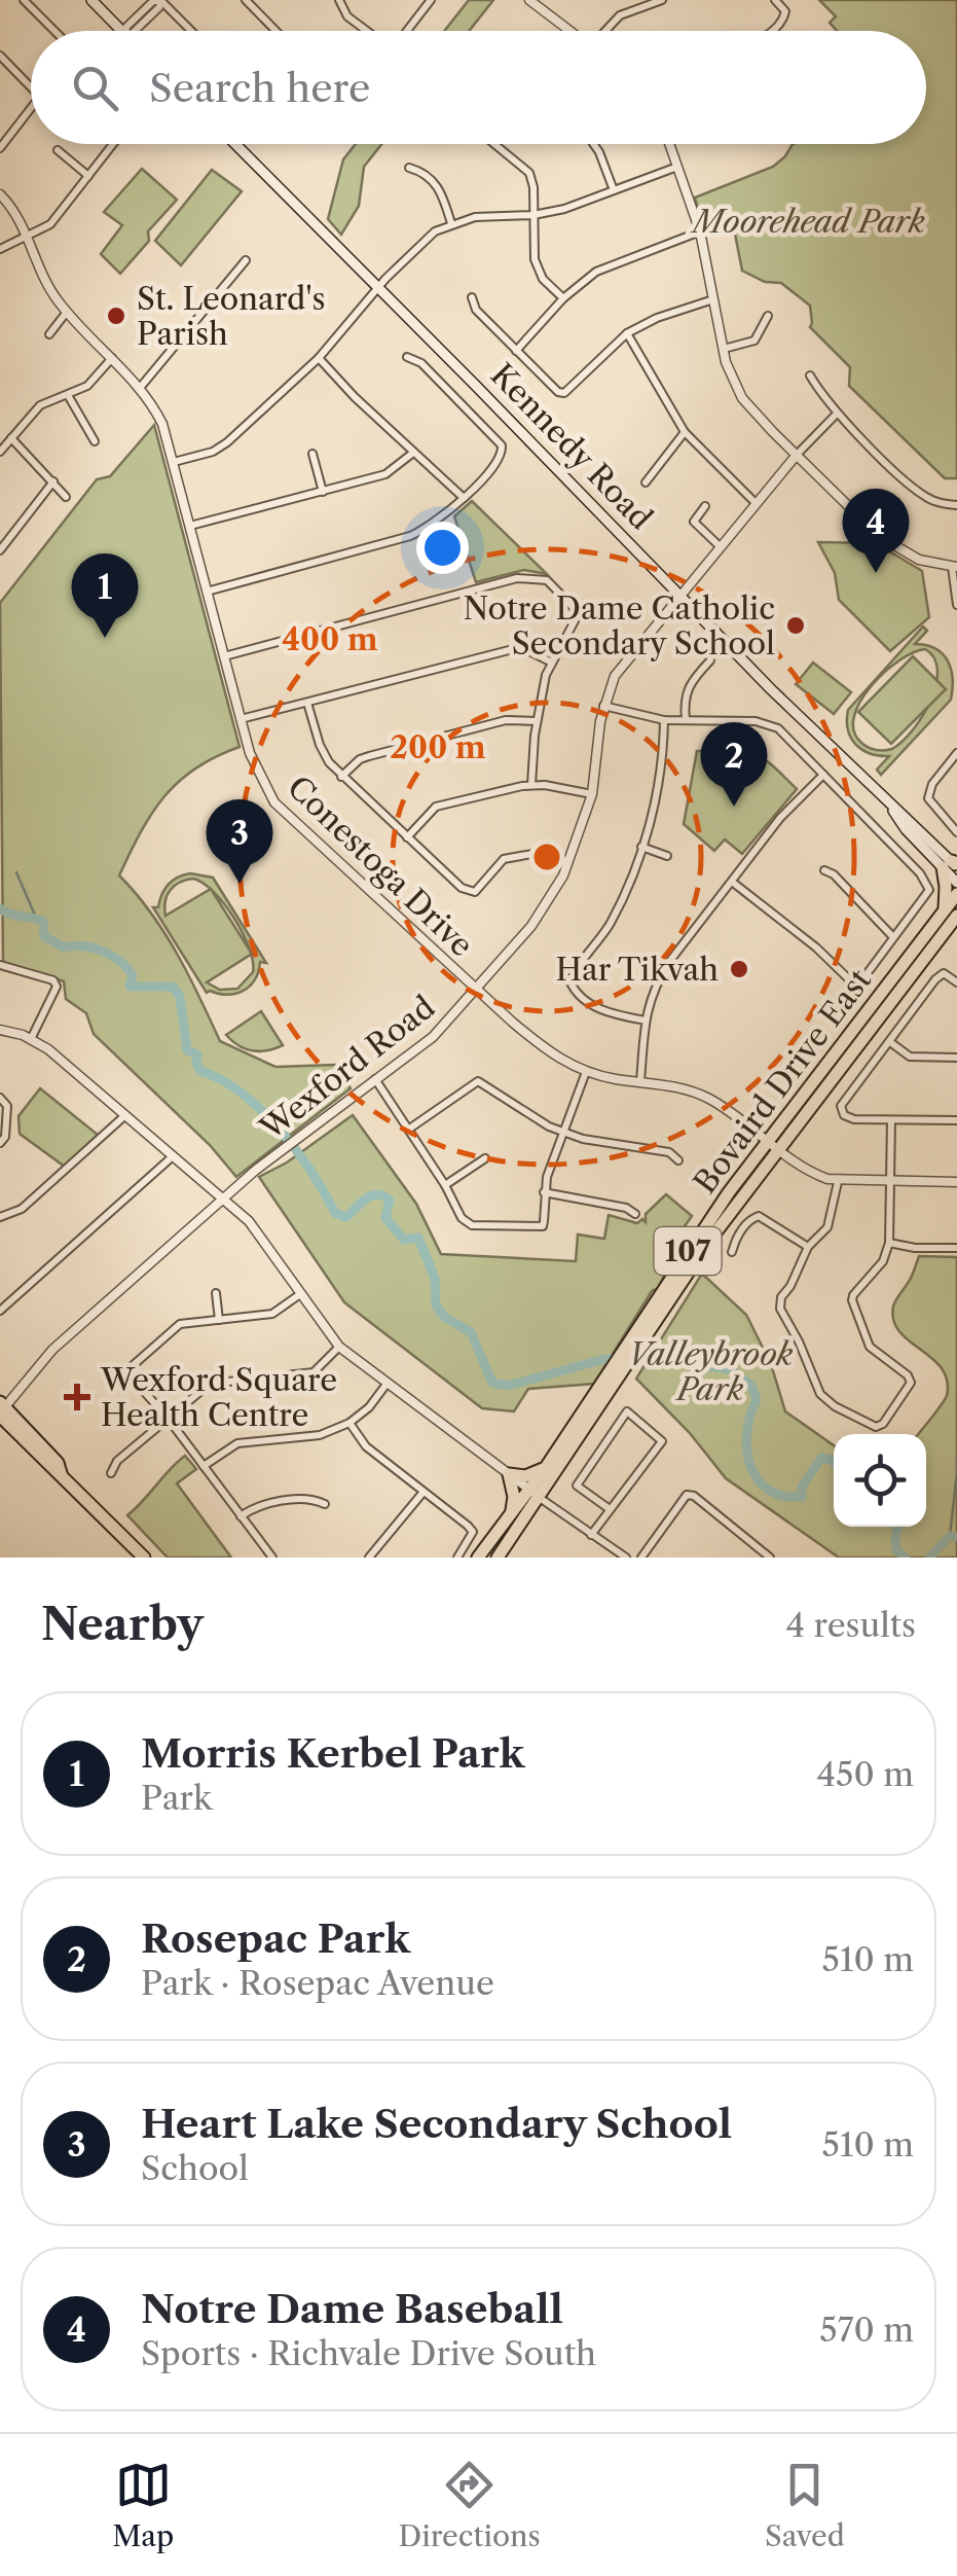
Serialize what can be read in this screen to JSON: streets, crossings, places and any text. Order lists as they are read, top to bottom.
{
  "streets": {
    "main road": ["Kennedy Road", "Bovaird Drive East", "107"],
    "street": ["Conestoga Drive", "Wexford Road"]
  },
  "crossings": [
    ["Kennedy Road", "Wexford Road"],
    ["Conestoga Drive", "Wexford Road"],
    ["Conestoga Drive", "Bovaird Drive East"]
  ],
  "parks": ["Moorehead Park", "Valleybrook Park"],
  "places": {
    "other": ["St. Leonard's Parish", "Notre Dame Catholic Secondary School", "Har Tikvah"],
    "health": ["Wexford Square Health Centre"]
  },
  "page": {
    "search": "Search here",
    "pins": [
      "4",
      "1",
      "2",
      "3"
    ],
    "heading": ["Nearby", "4 results"],
    "list": [
      {
        "mark": "1",
        "name": "Morris Kerbel Park",
        "note": "Park",
        "value": "450 m"
      },
      {
        "mark": "2",
        "name": "Rosepac Park",
        "note": "Park · Rosepac Avenue",
        "value": "510 m"
      },
      {
        "mark": "3",
        "name": "Heart Lake Secondary School",
        "note": "School",
        "value": "510 m"
      },
      {
        "mark": "4",
        "name": "Notre Dame Baseball",
        "note": "Sports · Richvale Drive South",
        "value": "570 m"
      }
    ],
    "nav": ["Map", "Directions", "Saved"]
  },
  "rings": ["400 m", "200 m"]
}
